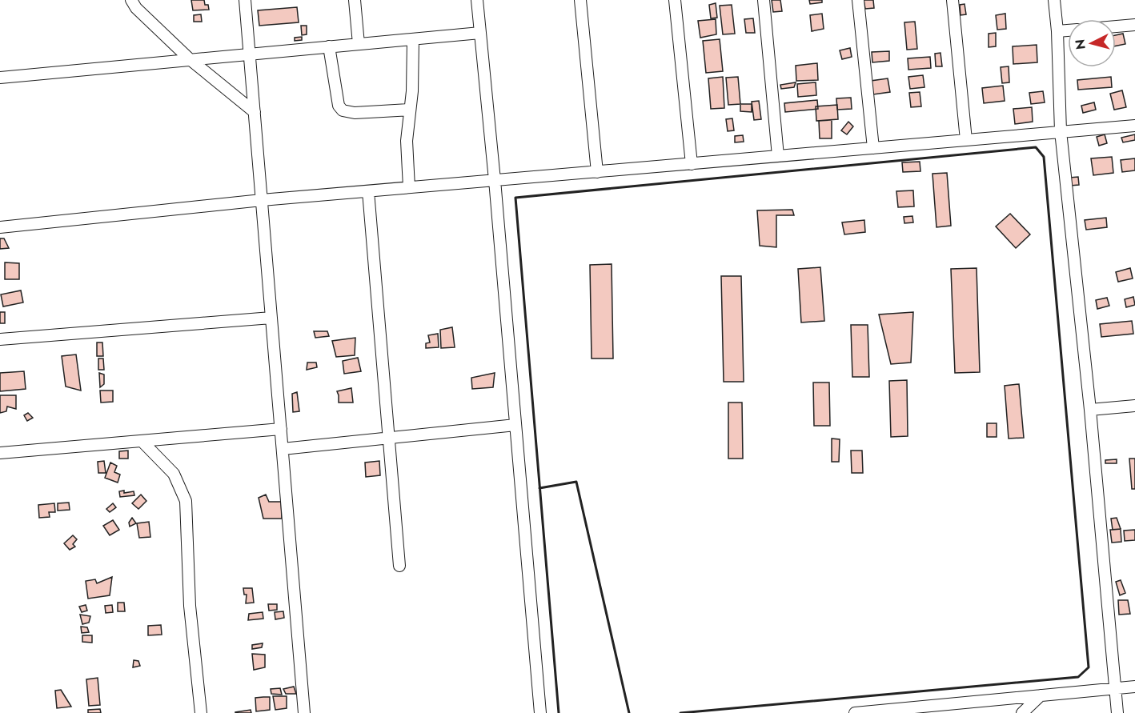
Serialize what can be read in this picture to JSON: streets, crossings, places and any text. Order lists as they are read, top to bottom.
{
  "north": "left"
}
